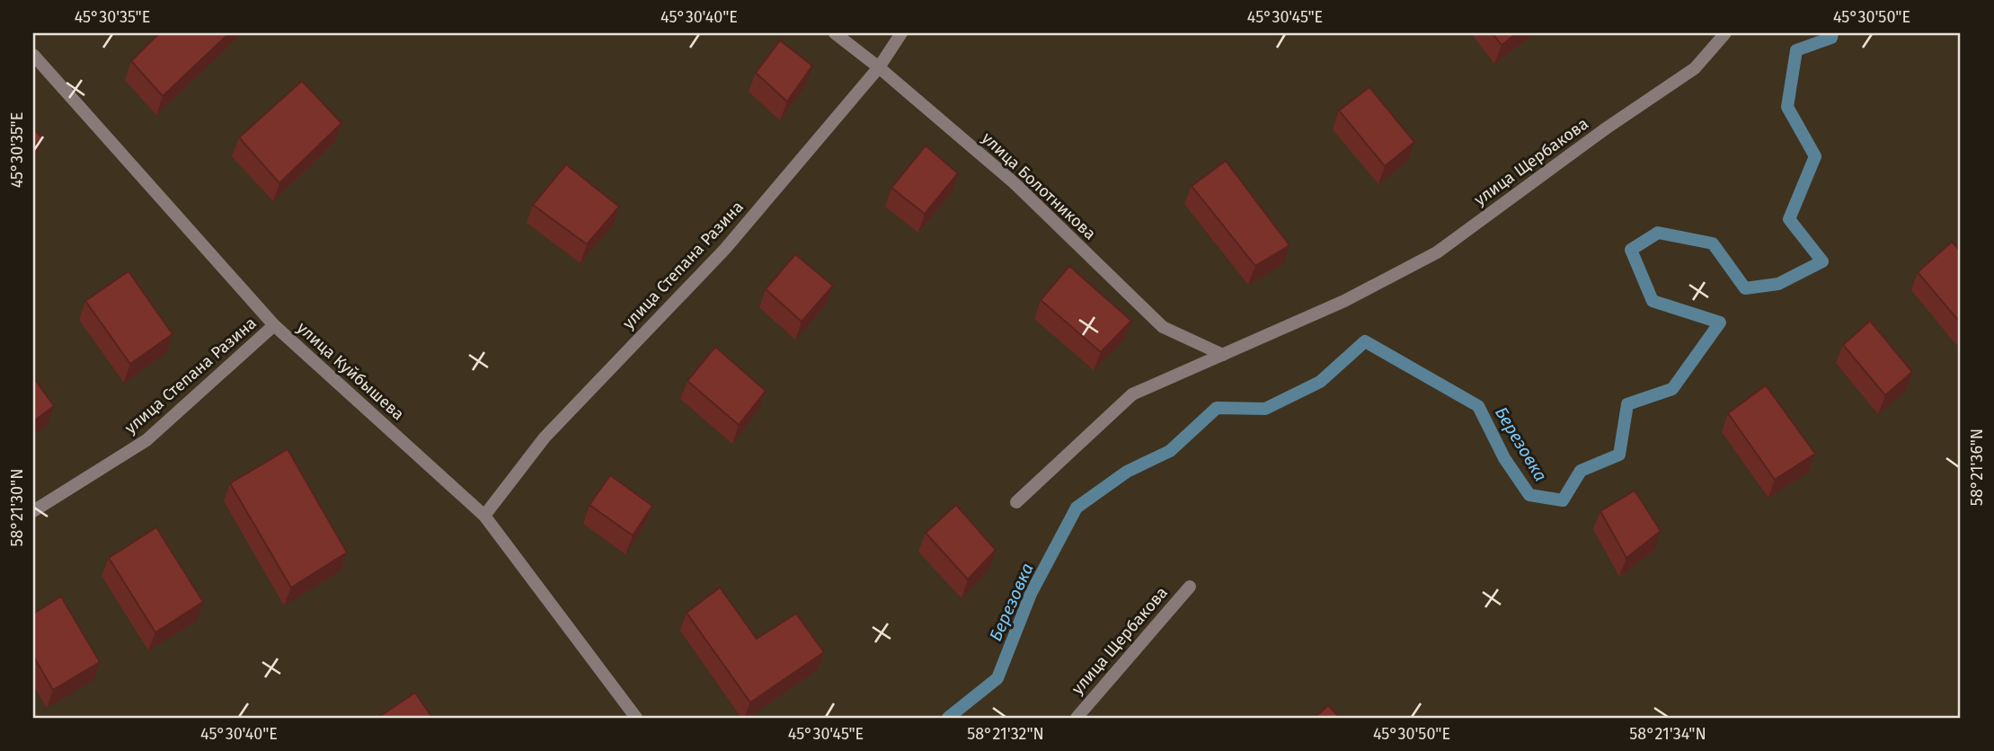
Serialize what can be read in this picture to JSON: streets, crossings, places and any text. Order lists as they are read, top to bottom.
{
  "streets": {
    "street": [
      "улица Щербакова",
      "улица Болотникова",
      "улица Степана Разина",
      "улица Куйбышева"
    ]
  },
  "crossings": [
    ["улица Щербакова", "улица Болотникова"],
    ["улица Болотникова", "улица Степана Разина"],
    ["улица Степана Разина", "улица Куйбышева"]
  ],
  "water": ["Березовка"],
  "coordinates": [
    "45°30'35\"E",
    "45°30'40\"E",
    "45°30'45\"E",
    "45°30'50\"E",
    "58°21'36\"N",
    "58°21'30\"N",
    "58°21'32\"N",
    "58°21'34\"N"
  ]
}
